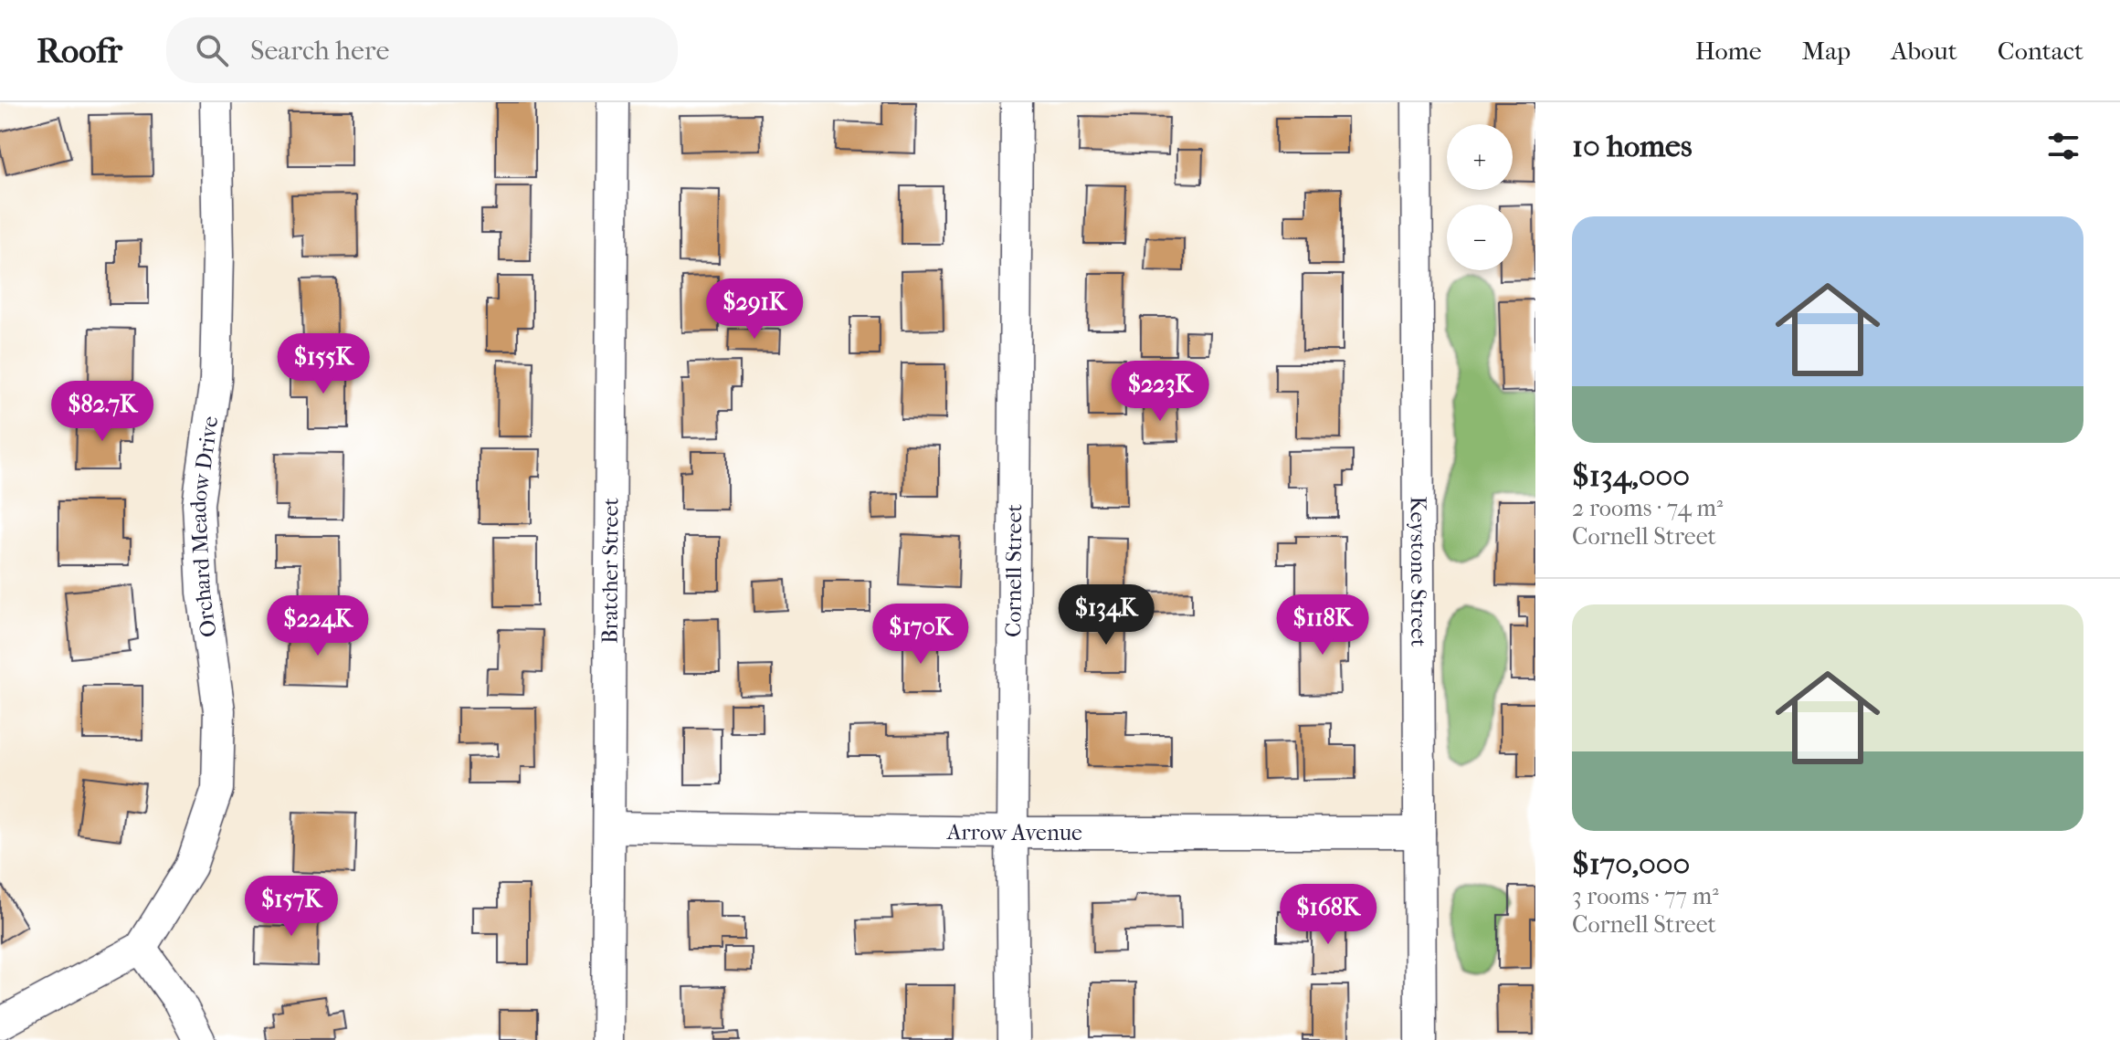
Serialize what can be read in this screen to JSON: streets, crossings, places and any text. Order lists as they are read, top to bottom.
{
  "streets": {
    "street": [
      "Orchard Meadow Drive",
      "Keystone Street",
      "Bratcher Street",
      "Cornell Street",
      "Arrow Avenue"
    ]
  },
  "crossings": [
    ["Keystone Street", "Arrow Avenue"],
    ["Bratcher Street", "Arrow Avenue"],
    ["Cornell Street", "Arrow Avenue"]
  ],
  "page": {
    "header": "Roofr",
    "search": "Search here",
    "nav": [
      "Home",
      "Map",
      "About",
      "Contact"
    ],
    "heading": "10 homes",
    "map_buttons": ["+", "−"],
    "list": [
      {
        "name": "$134,000",
        "note": "2 rooms · 74 m² · Cornell Street"
      },
      {
        "name": "$170,000",
        "note": "3 rooms · 77 m² · Cornell Street"
      }
    ],
    "price": [
      "$291K",
      "$155K",
      "$223K",
      "$82.7K",
      "$134K",
      "$118K",
      "$224K",
      "$170K",
      "$157K",
      "$168K"
    ]
  }
}
